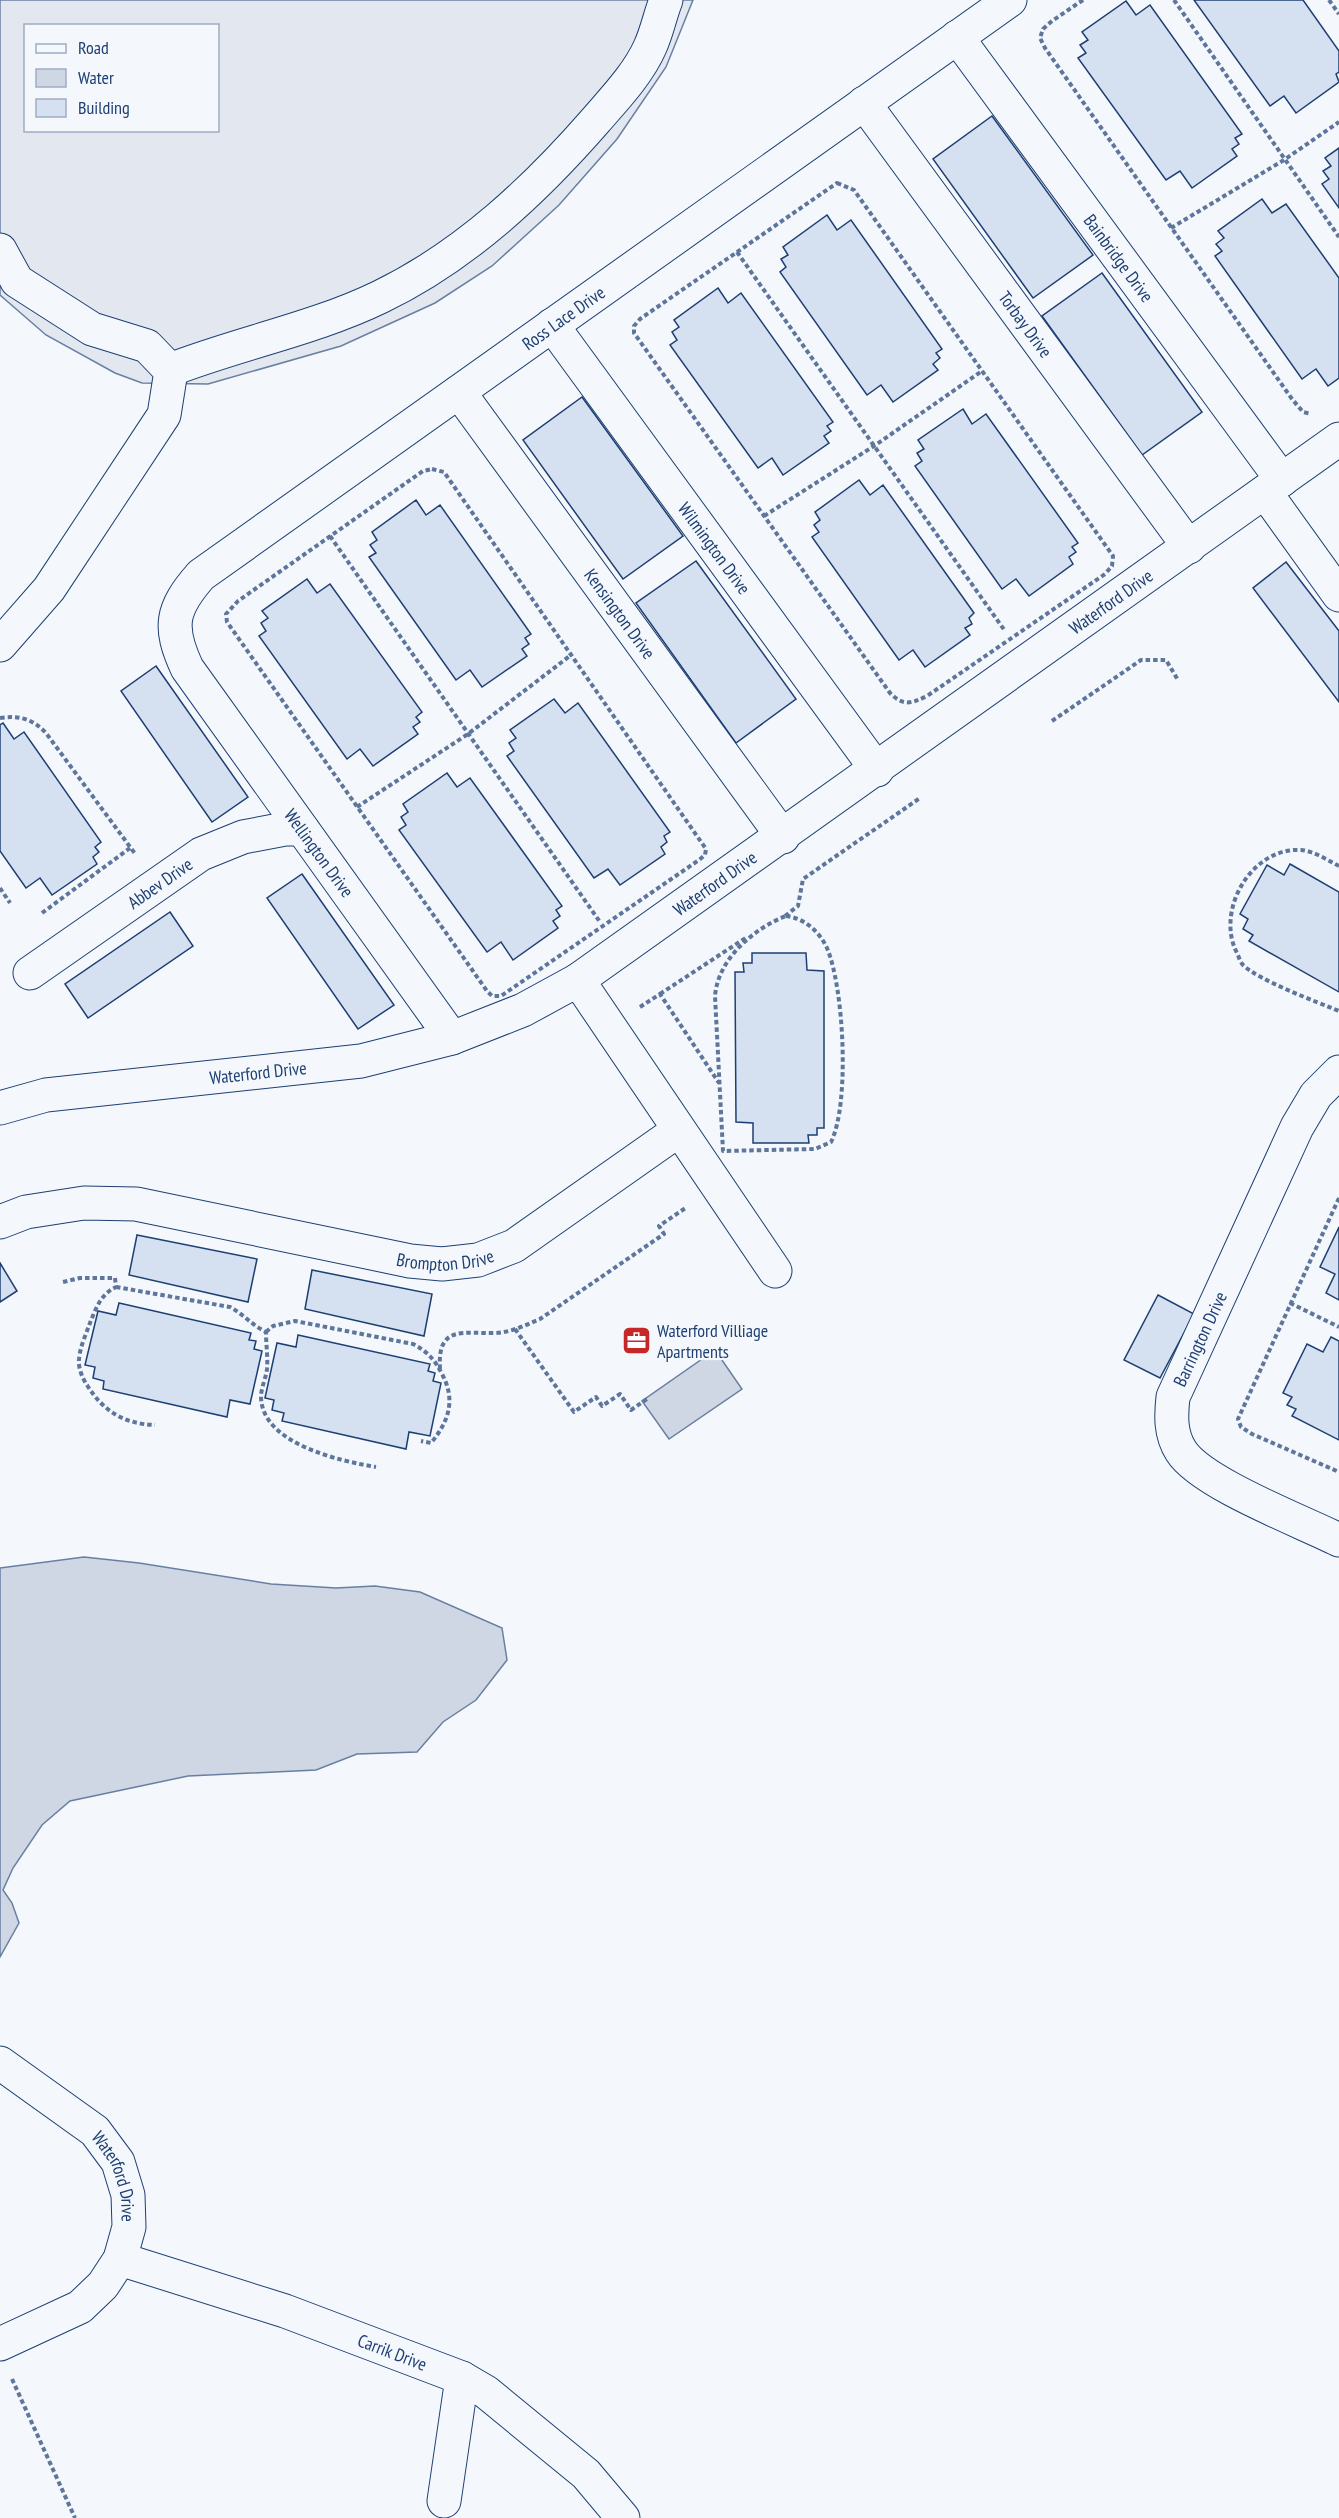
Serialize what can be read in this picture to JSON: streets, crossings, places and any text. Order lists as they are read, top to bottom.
{
  "streets": {
    "street": [
      "Bainbridge Drive",
      "Ross Lace Drive",
      "Torbay Drive",
      "Wilmington Drive",
      "Waterford Drive",
      "Kensington Drive",
      "Wellington Drive",
      "Abbev Drive",
      "Brompton Drive",
      "Barrington Drive",
      "Carrik Drive"
    ]
  },
  "crossings": [
    ["Bainbridge Drive", "Ross Lace Drive"],
    ["Bainbridge Drive", "Waterford Drive"],
    ["Ross Lace Drive", "Torbay Drive"],
    ["Ross Lace Drive", "Wilmington Drive"],
    ["Ross Lace Drive", "Kensington Drive"],
    ["Ross Lace Drive", "Wellington Drive"],
    ["Torbay Drive", "Waterford Drive"],
    ["Wilmington Drive", "Waterford Drive"],
    ["Waterford Drive", "Kensington Drive"],
    ["Waterford Drive", "Wellington Drive"],
    ["Waterford Drive", "Carrik Drive"],
    ["Wellington Drive", "Abbev Drive"]
  ],
  "places": {
    "office": ["Waterford Villiage Apartments"]
  },
  "legend": ["Road", "Water", "Building"]
}
